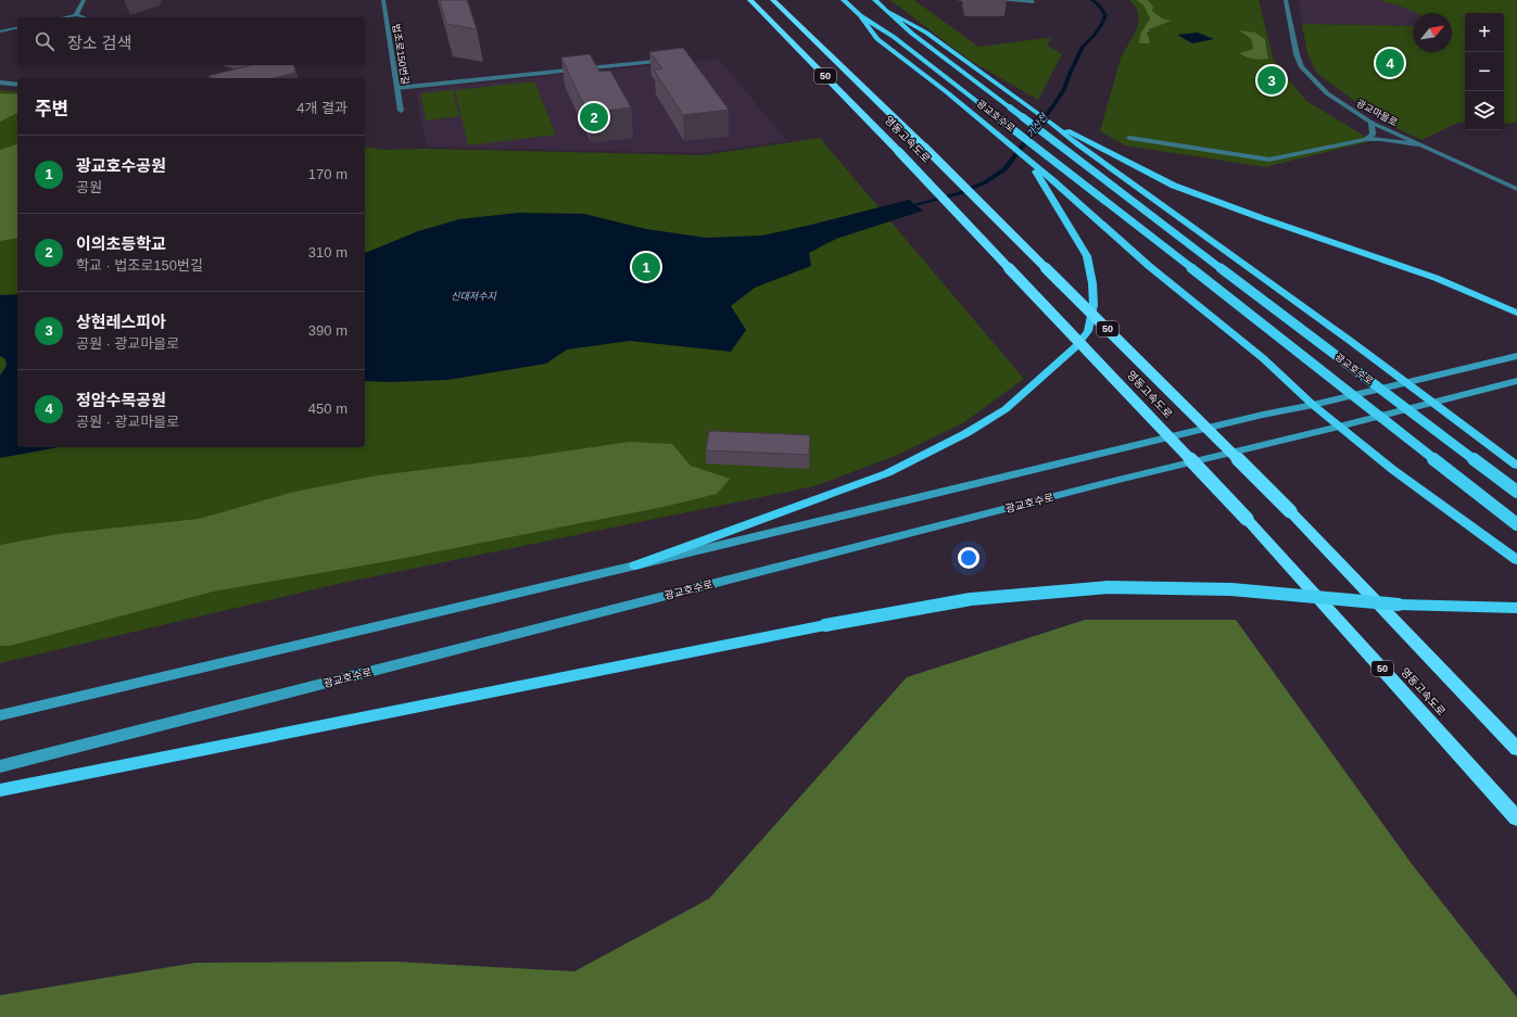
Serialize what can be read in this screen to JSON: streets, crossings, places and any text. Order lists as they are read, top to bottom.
{
  "streets": {
    "highway": ["50", "광교호수로", "영동고속도로"],
    "street": ["법조로150번길", "광교마을로"]
  },
  "water": ["가산천", "신대저수지"],
  "north": "top right",
  "page": {
    "map_buttons": ["+", "−"],
    "search": "장소 검색",
    "pins": [
      "4",
      "3",
      "2",
      "1"
    ],
    "heading": ["주변", "4개 결과"],
    "list": [
      {
        "mark": "1",
        "name": "광교호수공원",
        "note": "공원",
        "value": "170 m"
      },
      {
        "mark": "2",
        "name": "이의초등학교",
        "note": "학교 · 법조로150번길",
        "value": "310 m"
      },
      {
        "mark": "3",
        "name": "상현레스피아",
        "note": "공원 · 광교마을로",
        "value": "390 m"
      },
      {
        "mark": "4",
        "name": "정암수목공원",
        "note": "공원 · 광교마을로",
        "value": "450 m"
      }
    ]
  }
}
